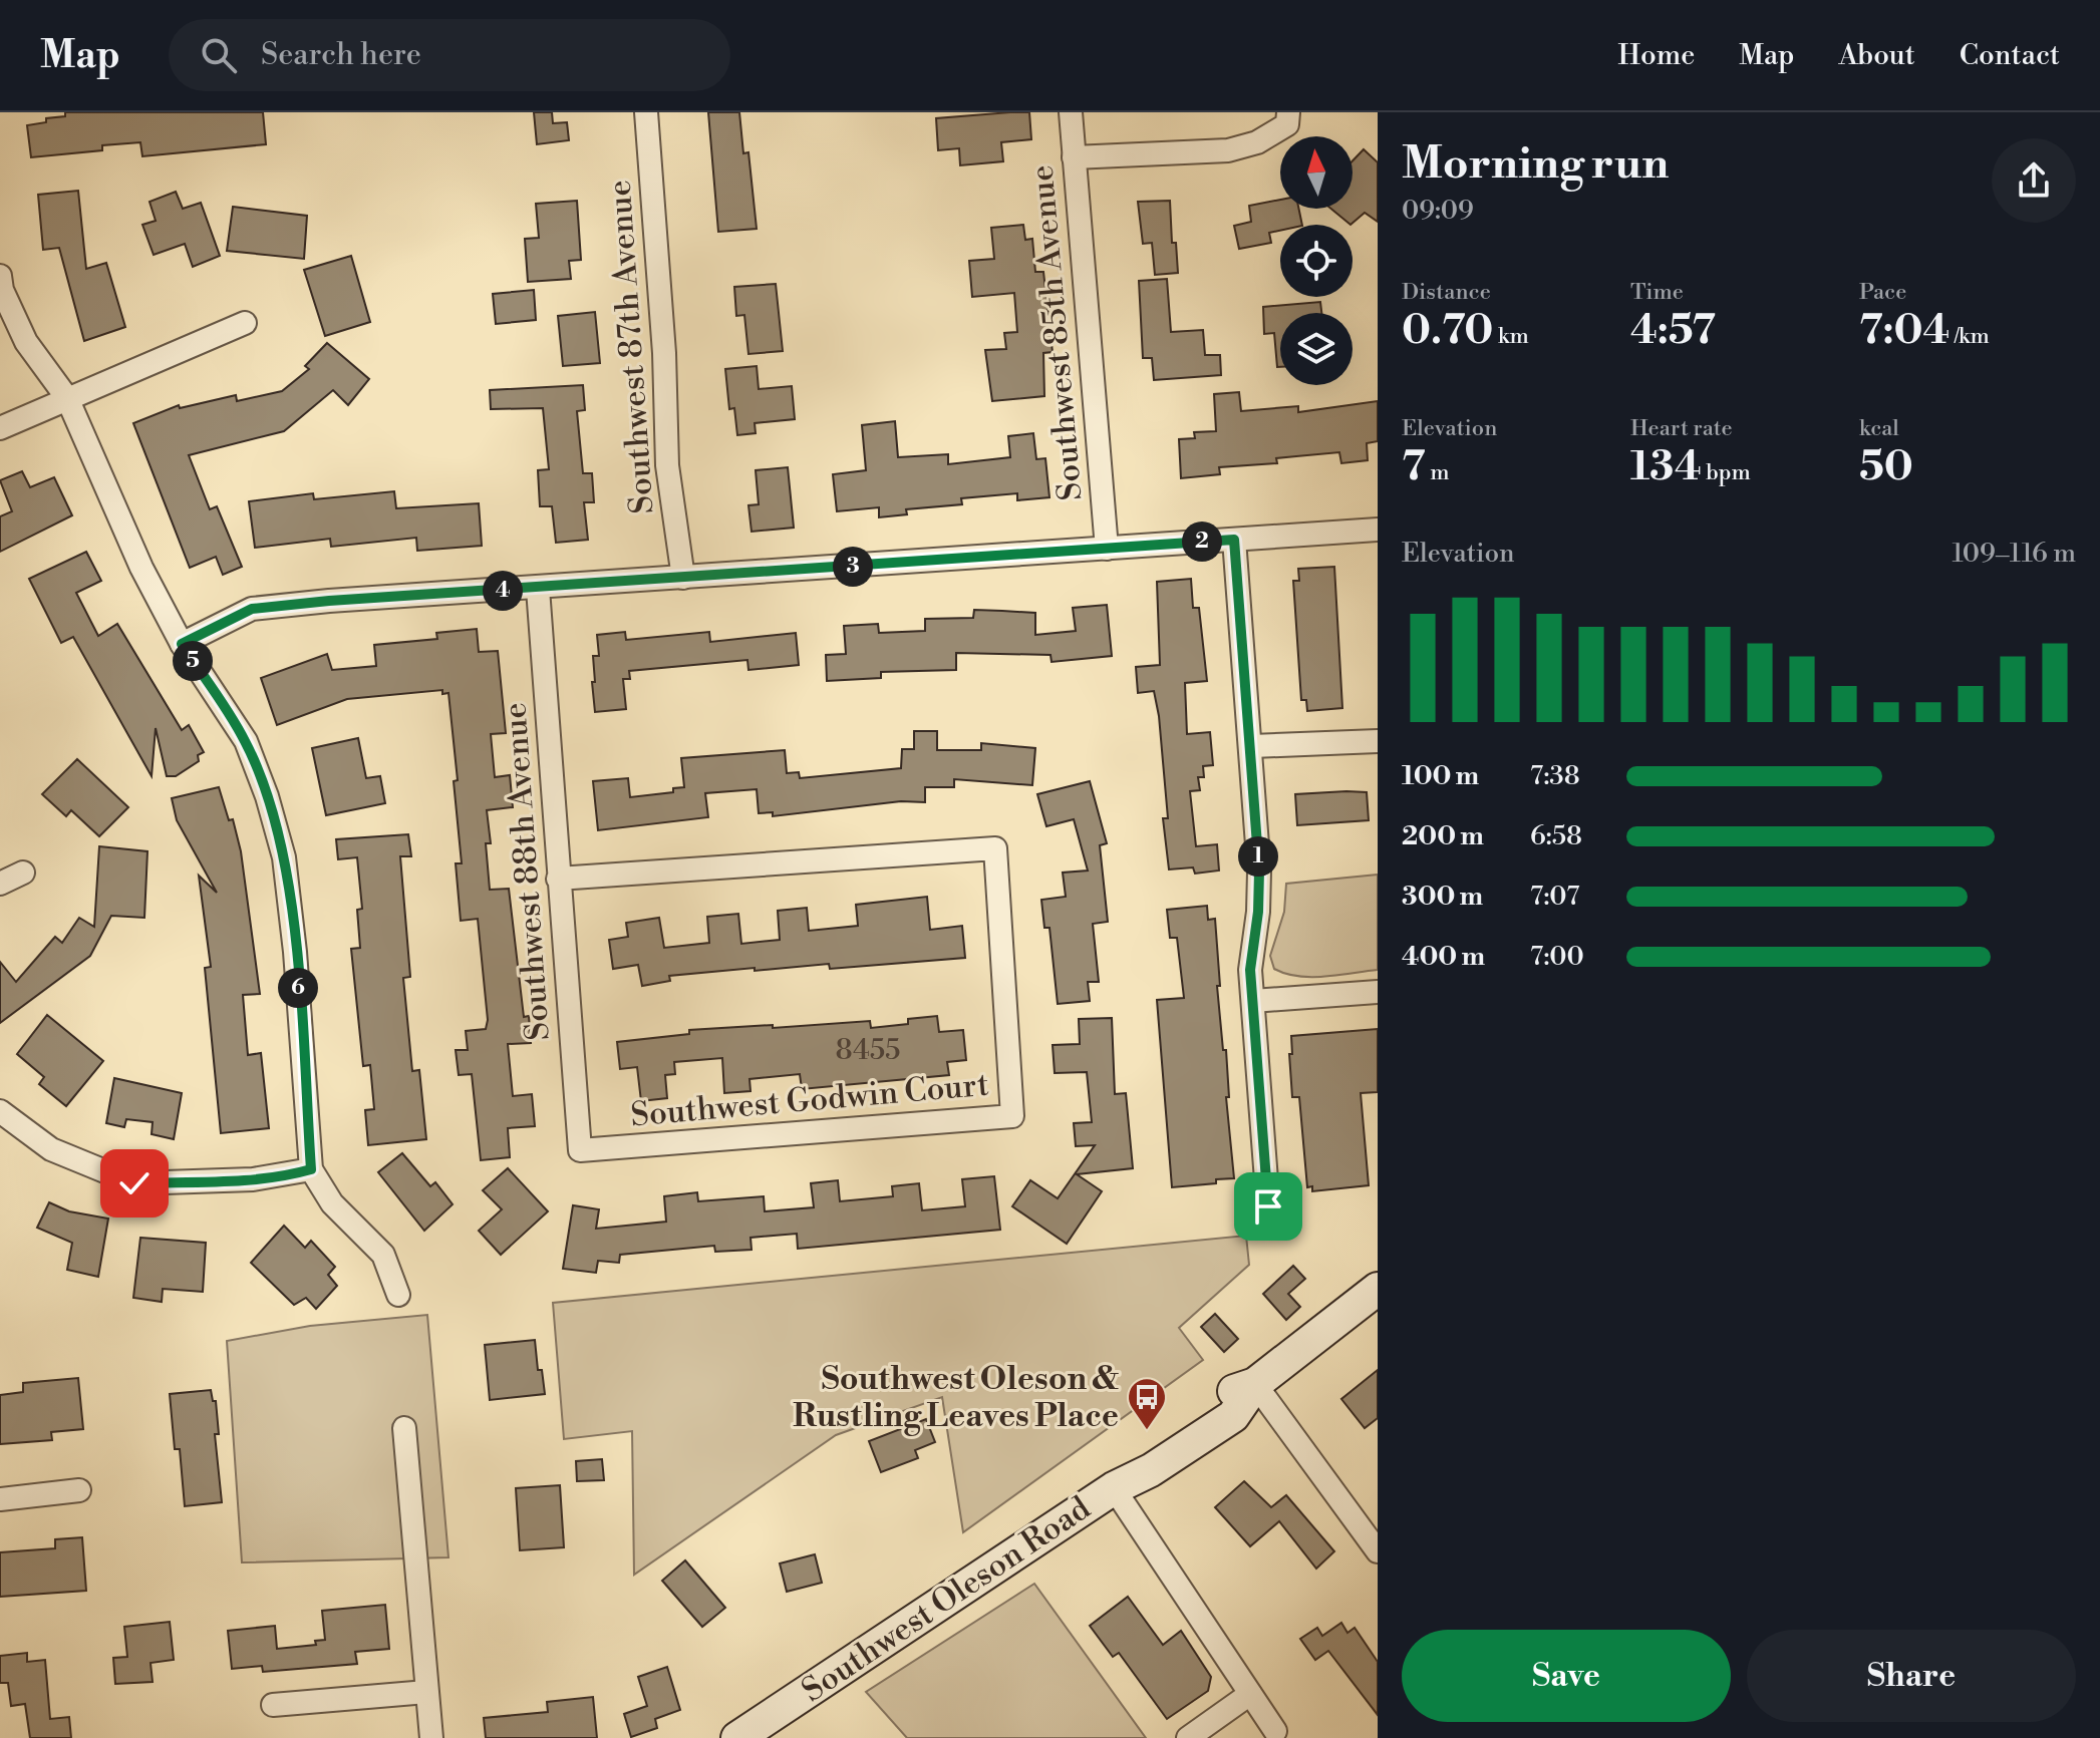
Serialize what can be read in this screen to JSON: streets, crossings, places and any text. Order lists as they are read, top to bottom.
{
  "streets": {
    "main road": ["Southwest Oleson Road"],
    "street": [
      "Southwest 85th Avenue",
      "Southwest 87th Avenue",
      "Southwest 88th Avenue",
      "Southwest Godwin Court"
    ]
  },
  "crossings": [
    ["Southwest 88th Avenue", "Southwest Godwin Court"]
  ],
  "places": {
    "bus stop": ["Southwest Oleson & Rustling Leaves Place"]
  },
  "house_numbers": ["8455"],
  "north": "top",
  "page": {
    "header": "Map",
    "search": "Search here",
    "nav": [
      "Home",
      "Map",
      "About",
      "Contact"
    ],
    "heading": ["Morning run", "09:09"],
    "stats": [
      ["Distance", "0.70 km"],
      ["Time", "4:57"],
      ["Pace", "7:04 /km"],
      ["Elevation", "7 m"],
      ["Heart rate", "134 bpm"],
      ["kcal", "50"]
    ],
    "pins": [
      "2",
      "3",
      "4",
      "5",
      "1",
      "6"
    ],
    "chart": ["Elevation", "109–116 m"],
    "list": [
      {
        "name": "100 m",
        "note": "7:38"
      },
      {
        "name": "200 m",
        "note": "6:58"
      },
      {
        "name": "300 m",
        "note": "7:07"
      },
      {
        "name": "400 m",
        "note": "7:00"
      }
    ],
    "buttons": ["Save", "Share"]
  }
}
